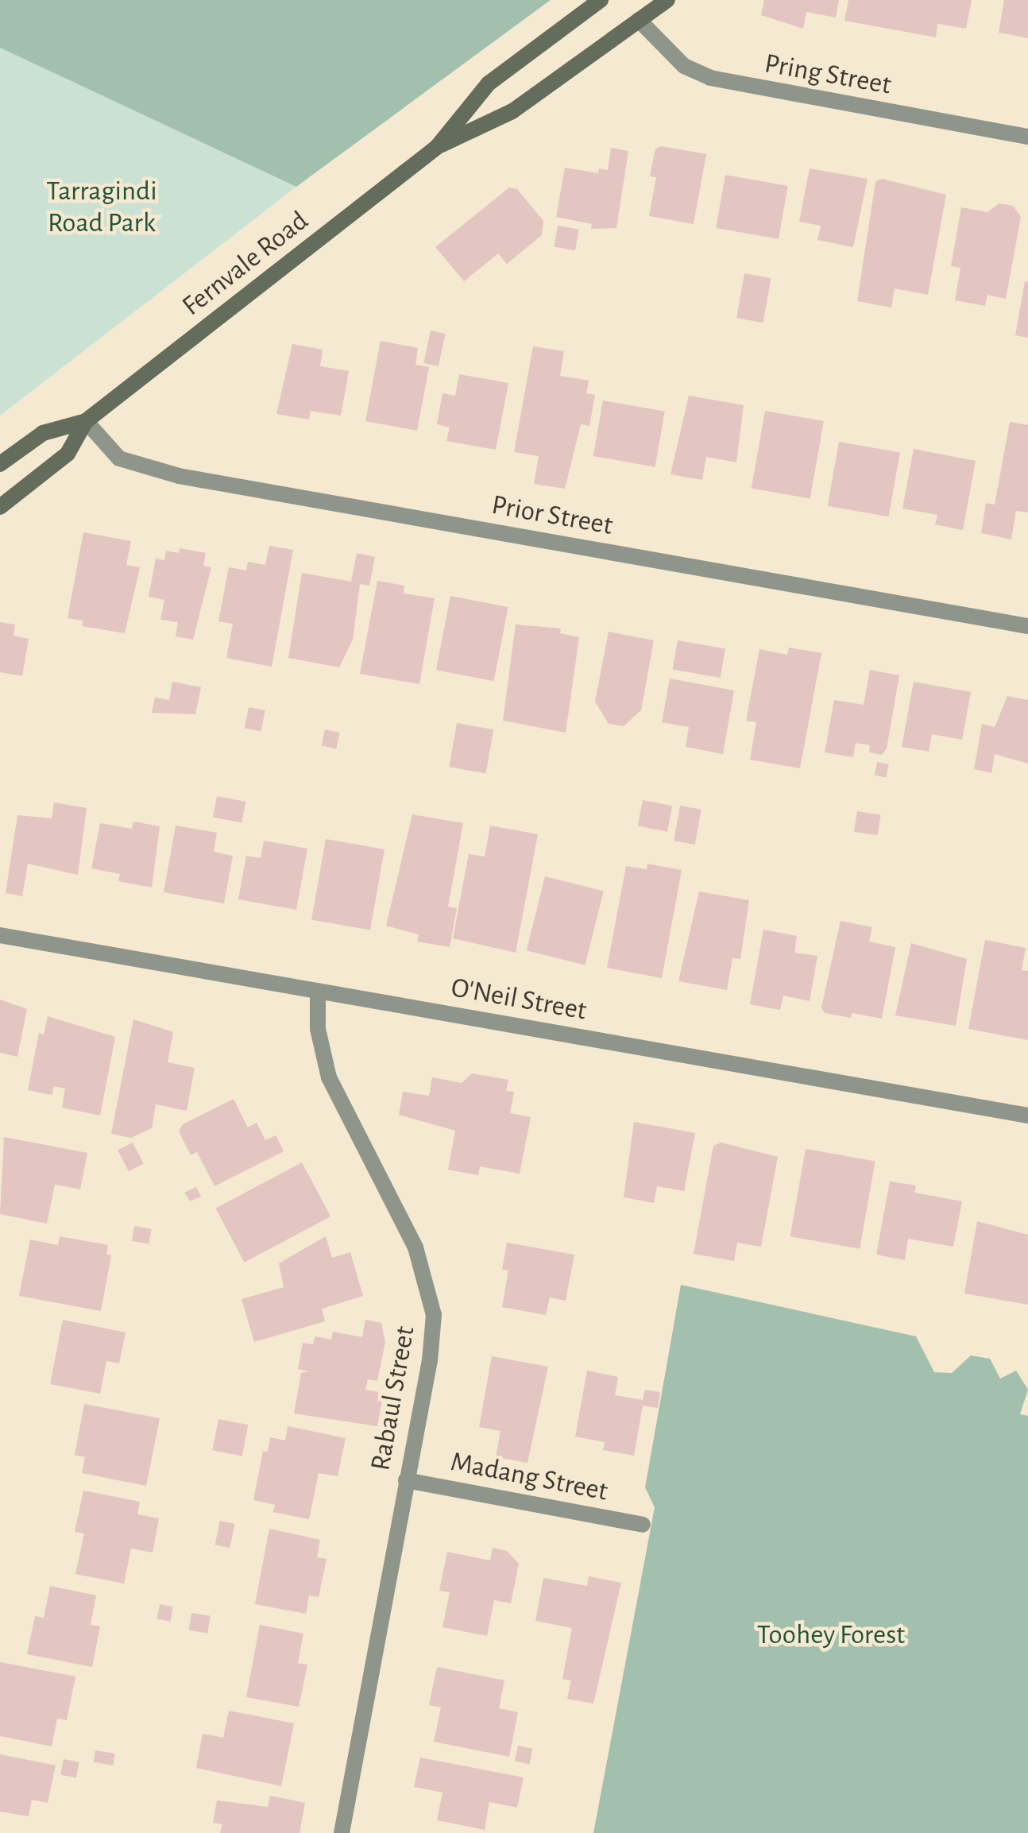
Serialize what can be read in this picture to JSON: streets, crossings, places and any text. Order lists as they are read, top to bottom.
{
  "streets": {
    "street": [
      "Pring Street",
      "Fernvale Road",
      "Prior Street",
      "O'Neil Street",
      "Rabaul Street",
      "Madang Street"
    ]
  },
  "crossings": [
    ["Pring Street", "Fernvale Road"],
    ["Fernvale Road", "Prior Street"],
    ["O'Neil Street", "Rabaul Street"],
    ["Rabaul Street", "Madang Street"]
  ],
  "parks": ["Tarragindi Road Park", "Toohey Forest"]
}
